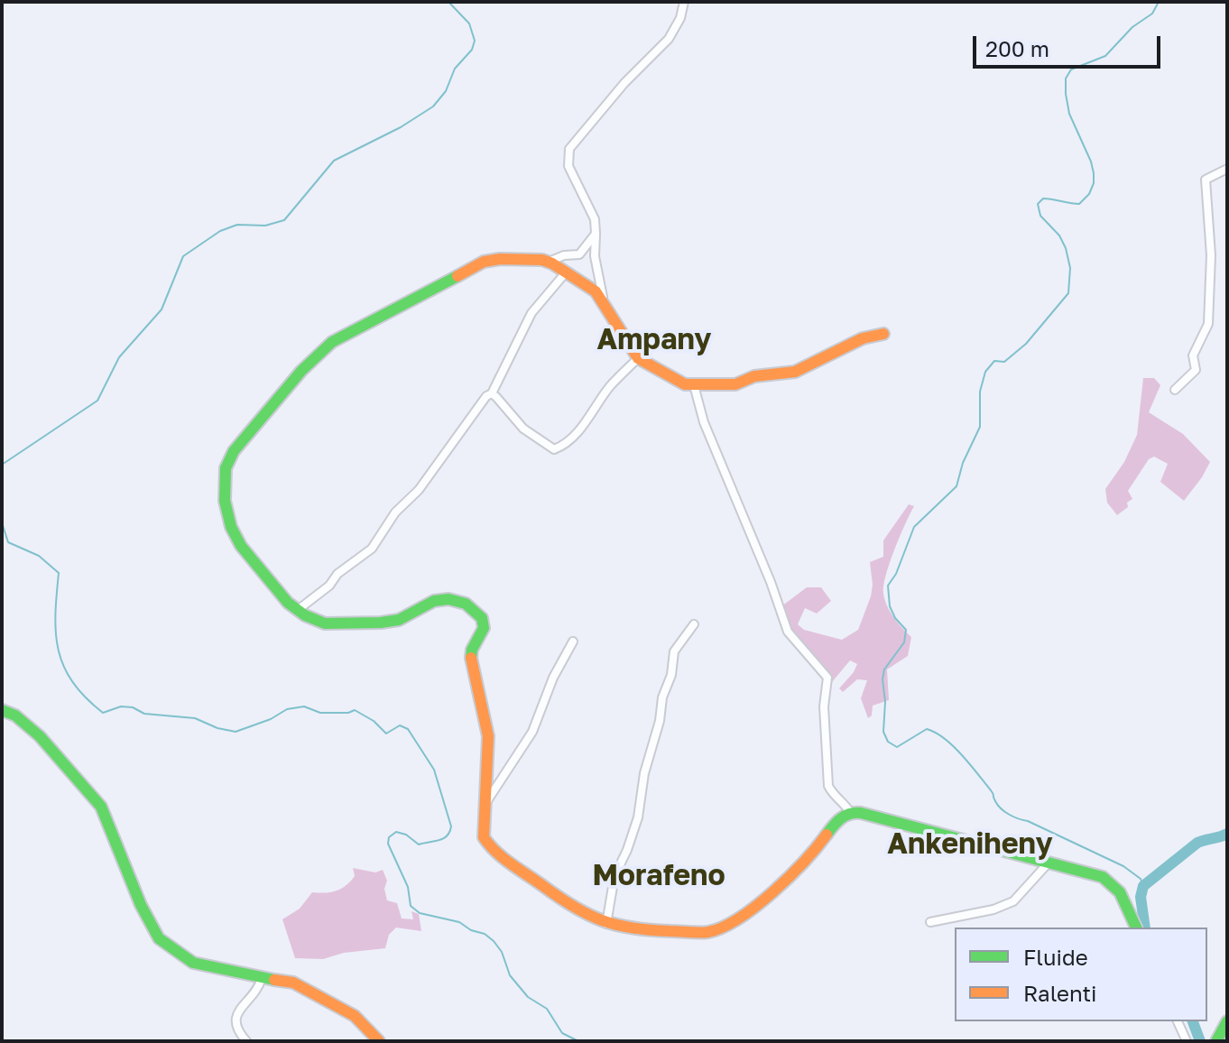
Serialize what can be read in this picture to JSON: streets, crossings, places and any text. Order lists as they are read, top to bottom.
{
  "districts": ["Ampany", "Ankeniheny", "Morafeno"],
  "legend": ["Fluide", "Ralenti"],
  "scale_bar": "200 m"
}
